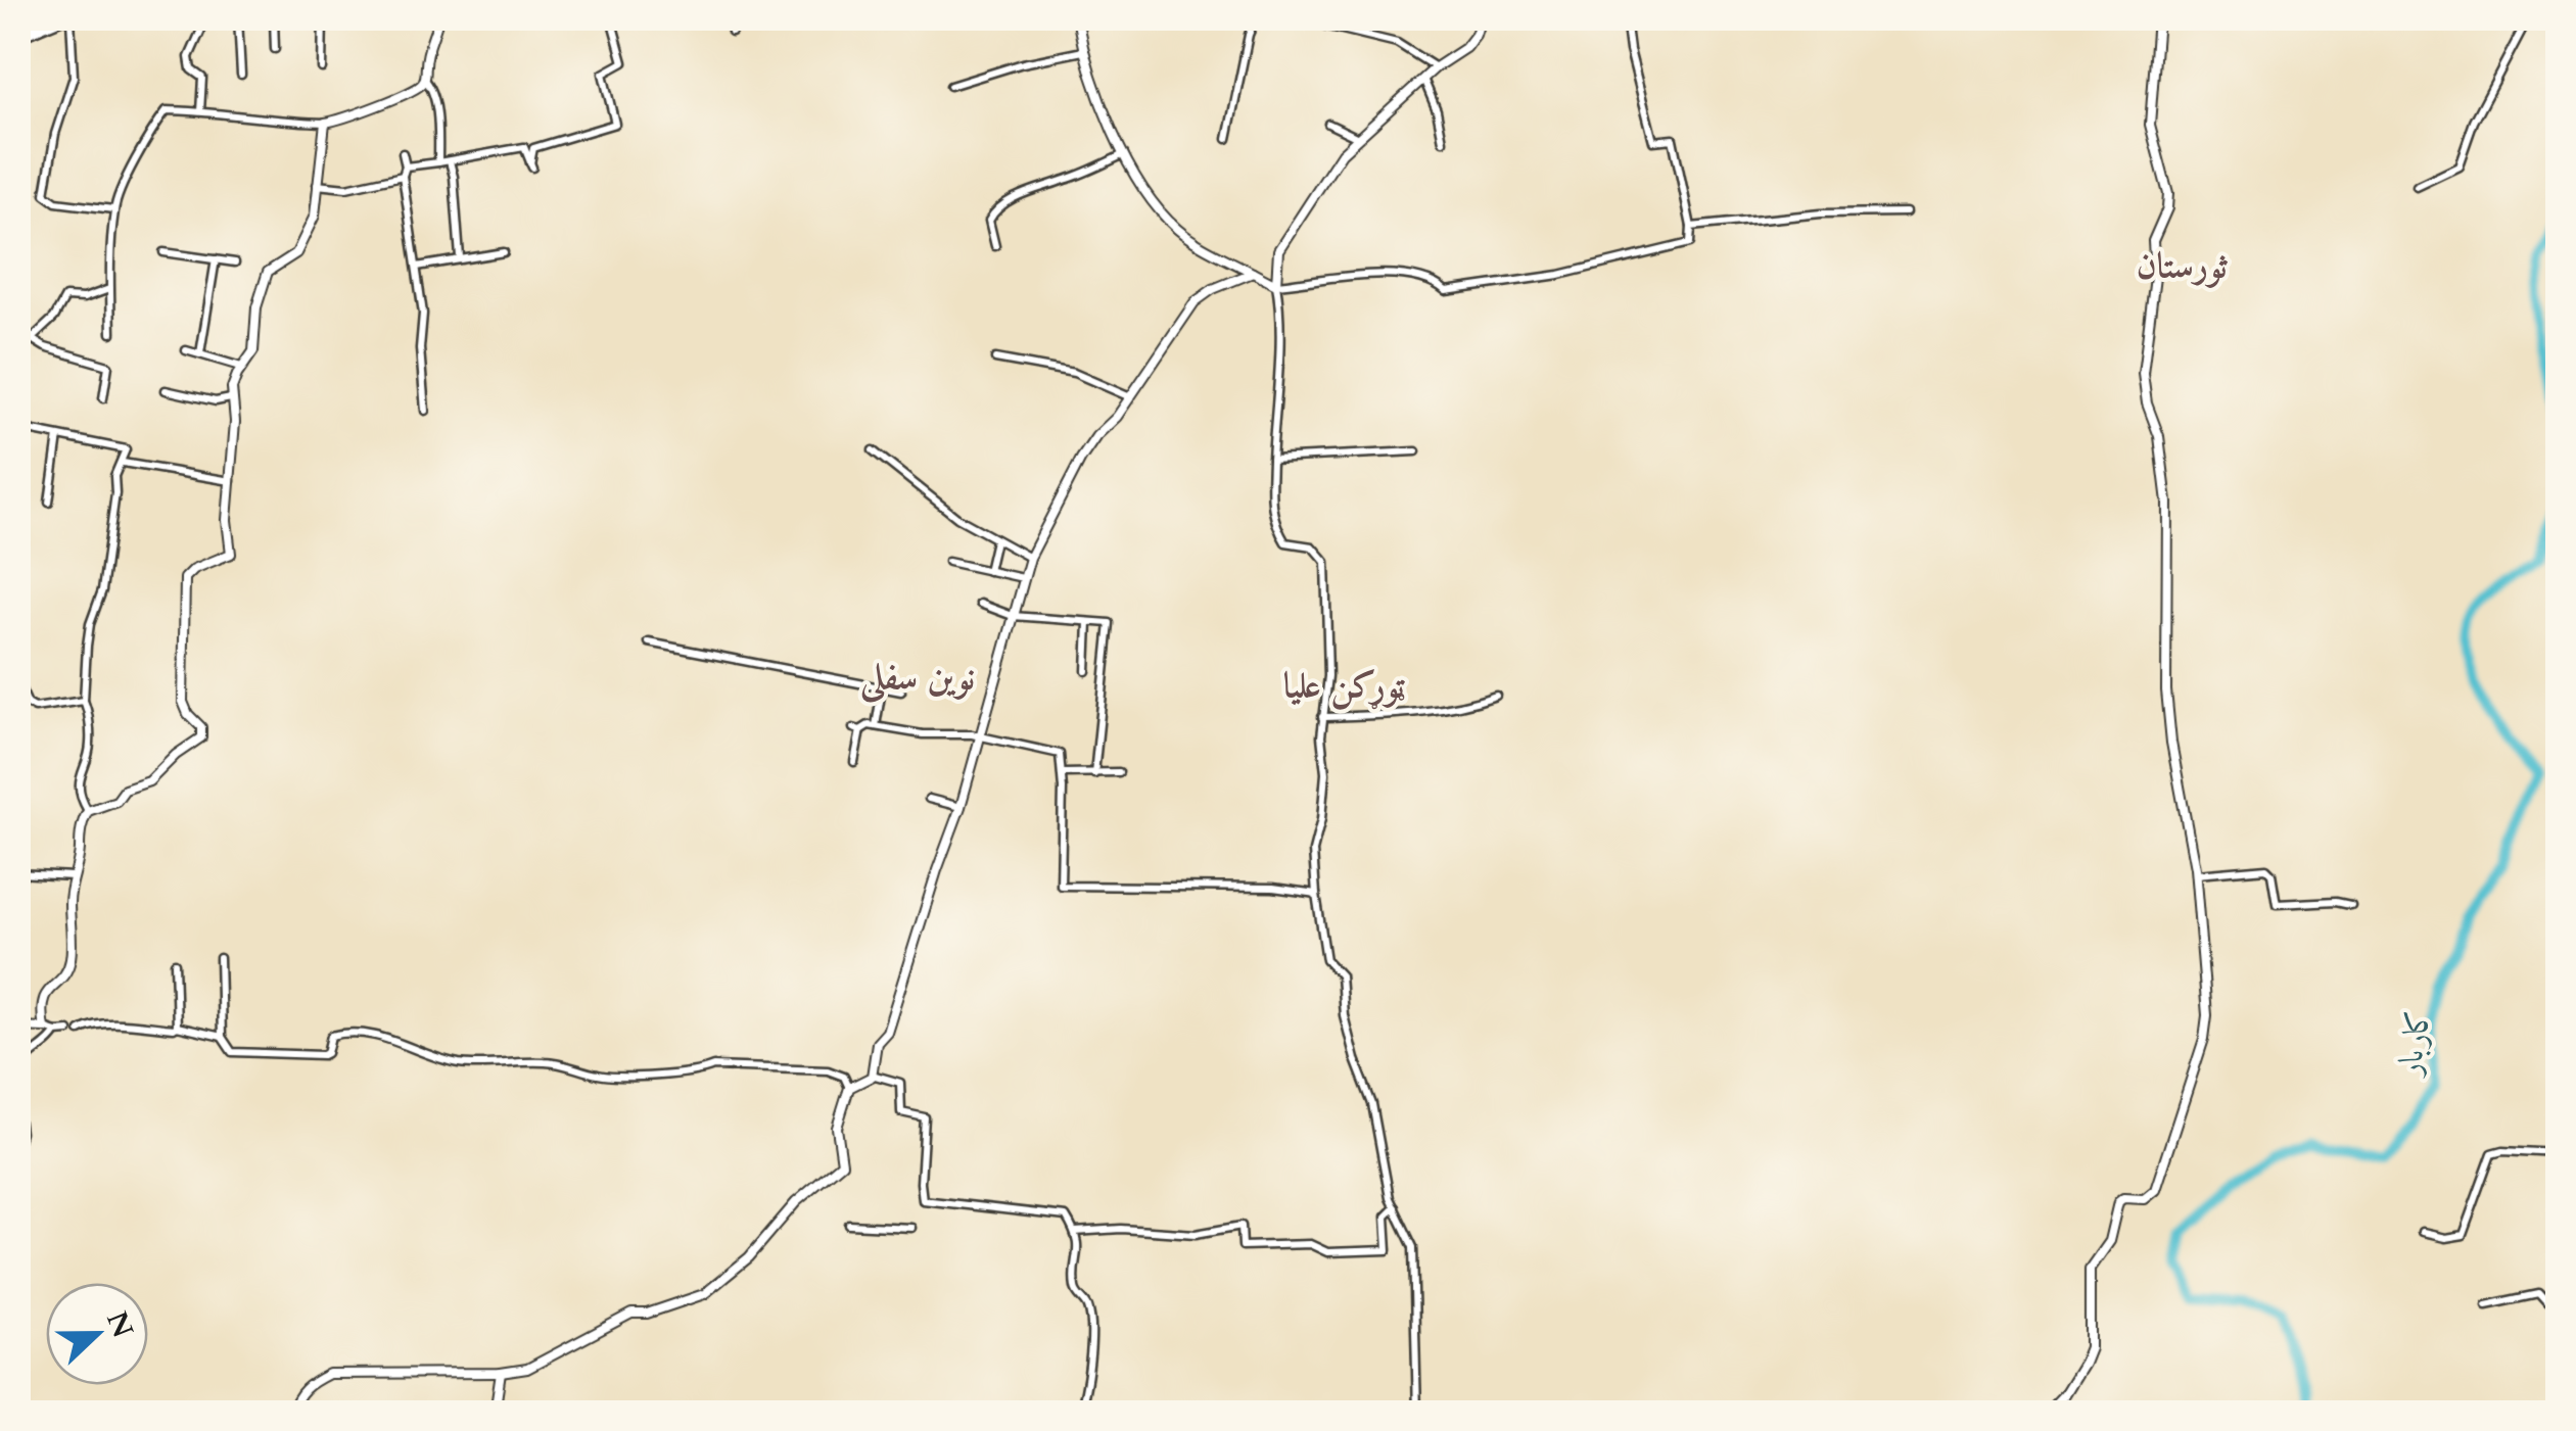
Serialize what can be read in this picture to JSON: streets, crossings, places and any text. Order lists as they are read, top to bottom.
{
  "districts": ["ثورستان", "نوین سفلى", "ټوړکن علیا"],
  "water": ["کاربار"],
  "north": "right"
}
